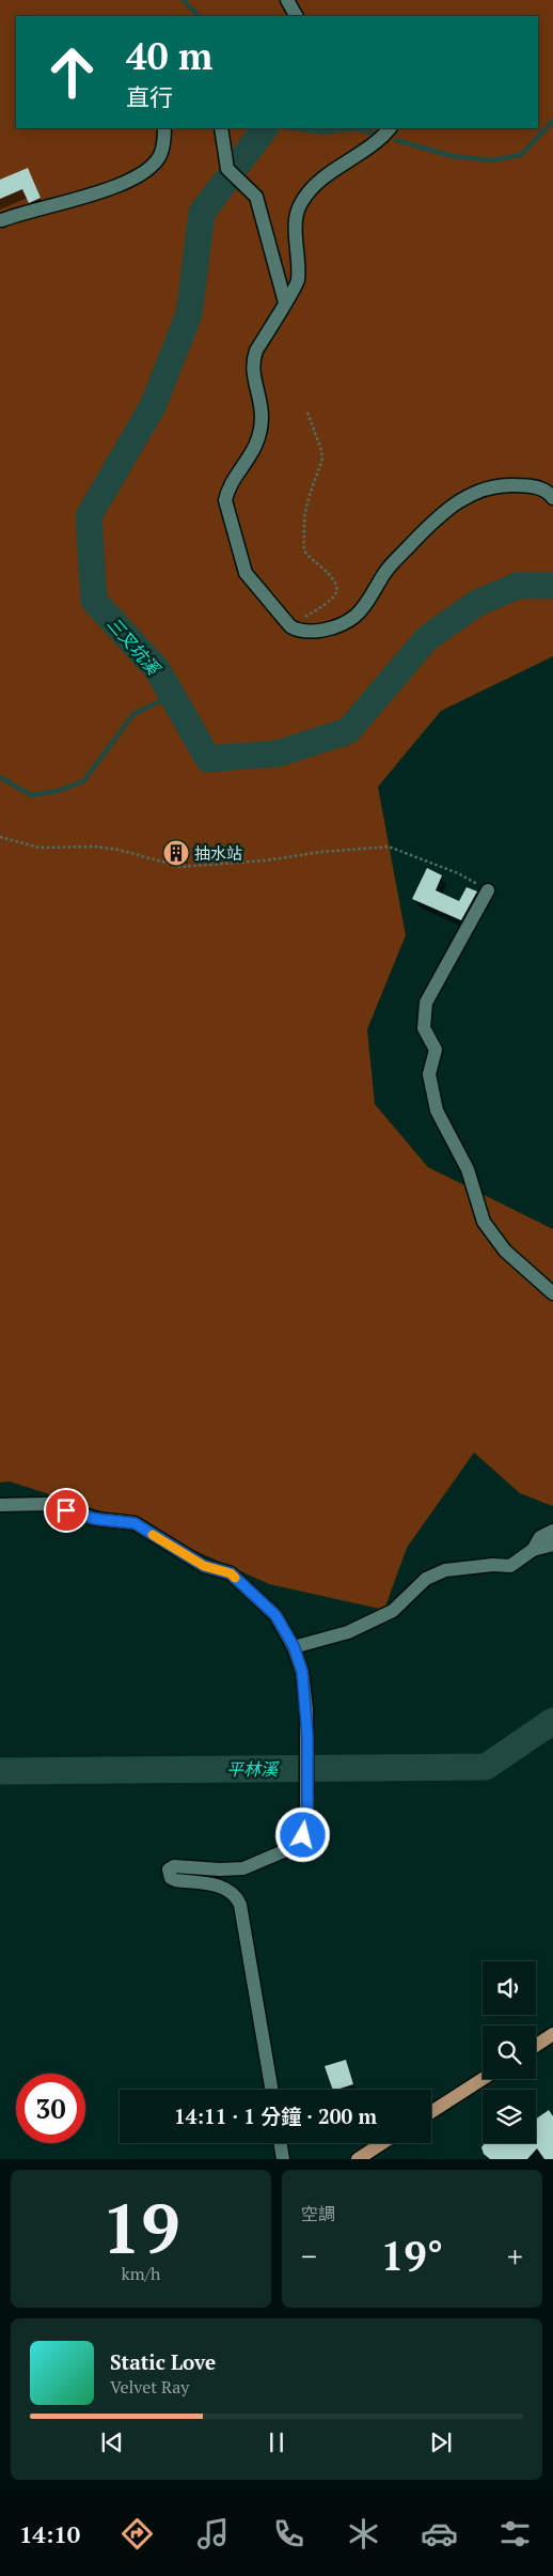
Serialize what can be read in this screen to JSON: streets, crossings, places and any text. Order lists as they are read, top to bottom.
{
  "water": ["三叉坑溪", "平林溪"],
  "places": {
    "building": ["抽水站"]
  },
  "page": {
    "turn": ["40 m", "直行"],
    "limit": "30",
    "trip": "14:11 · 1 分鐘 · 200 m",
    "tile": [
      ["19", "km/h"],
      "空調"
    ],
    "heat": ["−", "19°", "+"],
    "song": ["Static Love", "Velvet Ray"],
    "tabs": "14:10"
  }
}
